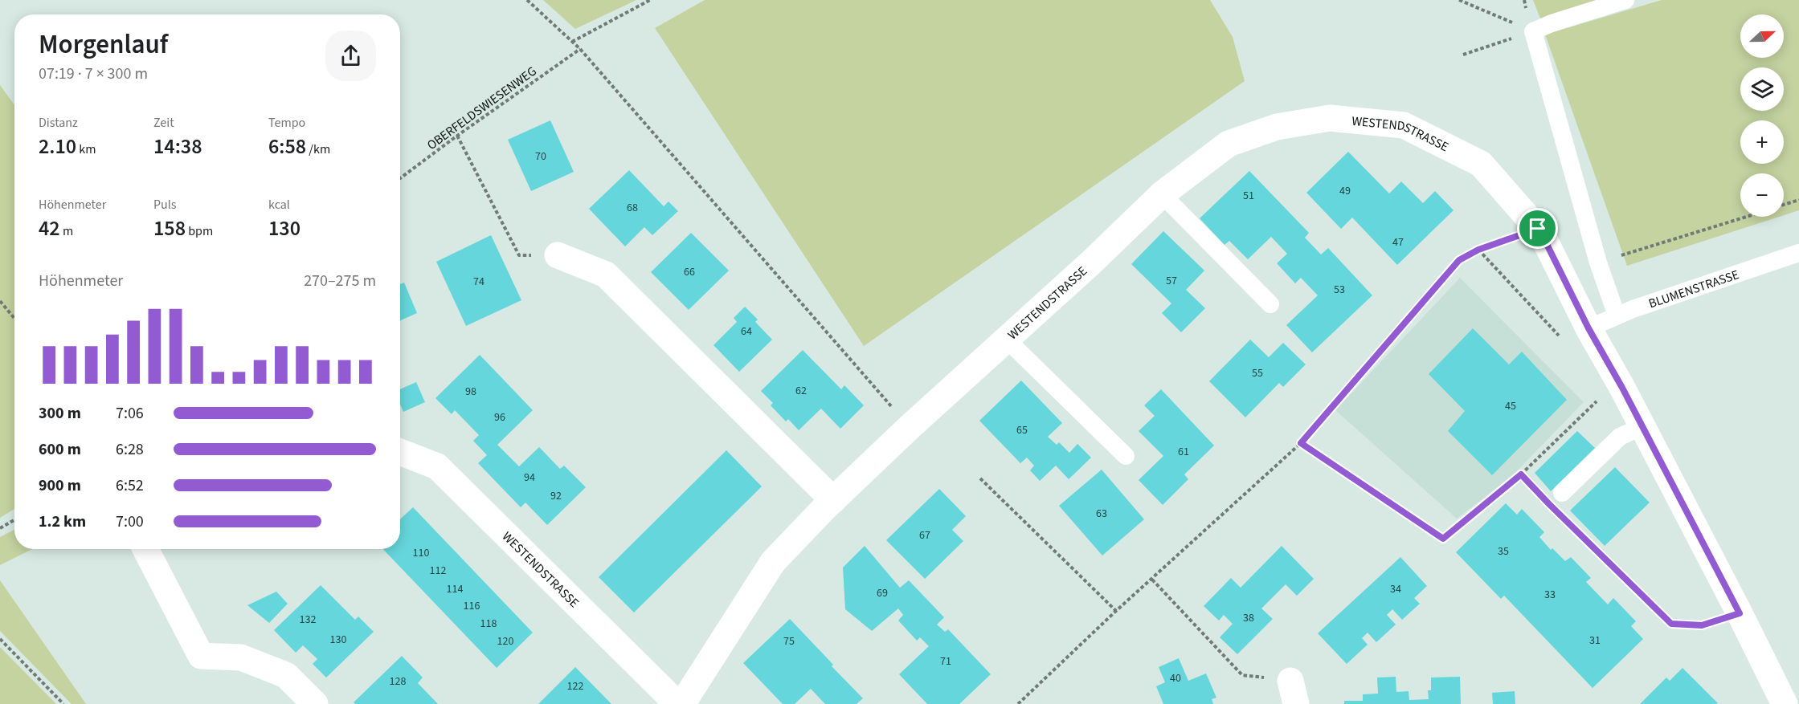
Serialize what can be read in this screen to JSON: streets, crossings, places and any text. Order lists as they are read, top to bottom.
{
  "streets": {
    "street": ["WESTENDSTRASSE"],
    "lane": ["BLUMENSTRASSE"],
    "path": ["OBERFELDSWIESENWEG"]
  },
  "crossings": [
    ["WESTENDSTRASSE", "BLUMENSTRASSE"]
  ],
  "house_numbers": [
    "70",
    "49",
    "51",
    "68",
    "47",
    "66",
    "57",
    "74",
    "53",
    "64",
    "55",
    "62",
    "98",
    "45",
    "96",
    "65",
    "61",
    "94",
    "92",
    "63",
    "67",
    "35",
    "110",
    "112",
    "114",
    "34",
    "69",
    "33",
    "116",
    "38",
    "132",
    "118",
    "130",
    "31",
    "120",
    "75",
    "71",
    "40",
    "128",
    "122"
  ],
  "north": "right",
  "page": {
    "map_buttons": ["+", "−"],
    "heading": ["Morgenlauf", "07:19 · 7 × 300 m"],
    "stats": [
      ["Distanz", "2.10 km"],
      ["Zeit", "14:38"],
      ["Tempo", "6:58 /km"],
      ["Höhenmeter", "42 m"],
      ["Puls", "158 bpm"],
      ["kcal", "130"]
    ],
    "chart": ["Höhenmeter", "270–275 m"],
    "list": [
      {
        "name": "300 m",
        "note": "7:06"
      },
      {
        "name": "600 m",
        "note": "6:28"
      },
      {
        "name": "900 m",
        "note": "6:52"
      },
      {
        "name": "1.2 km",
        "note": "7:00"
      }
    ]
  }
}
